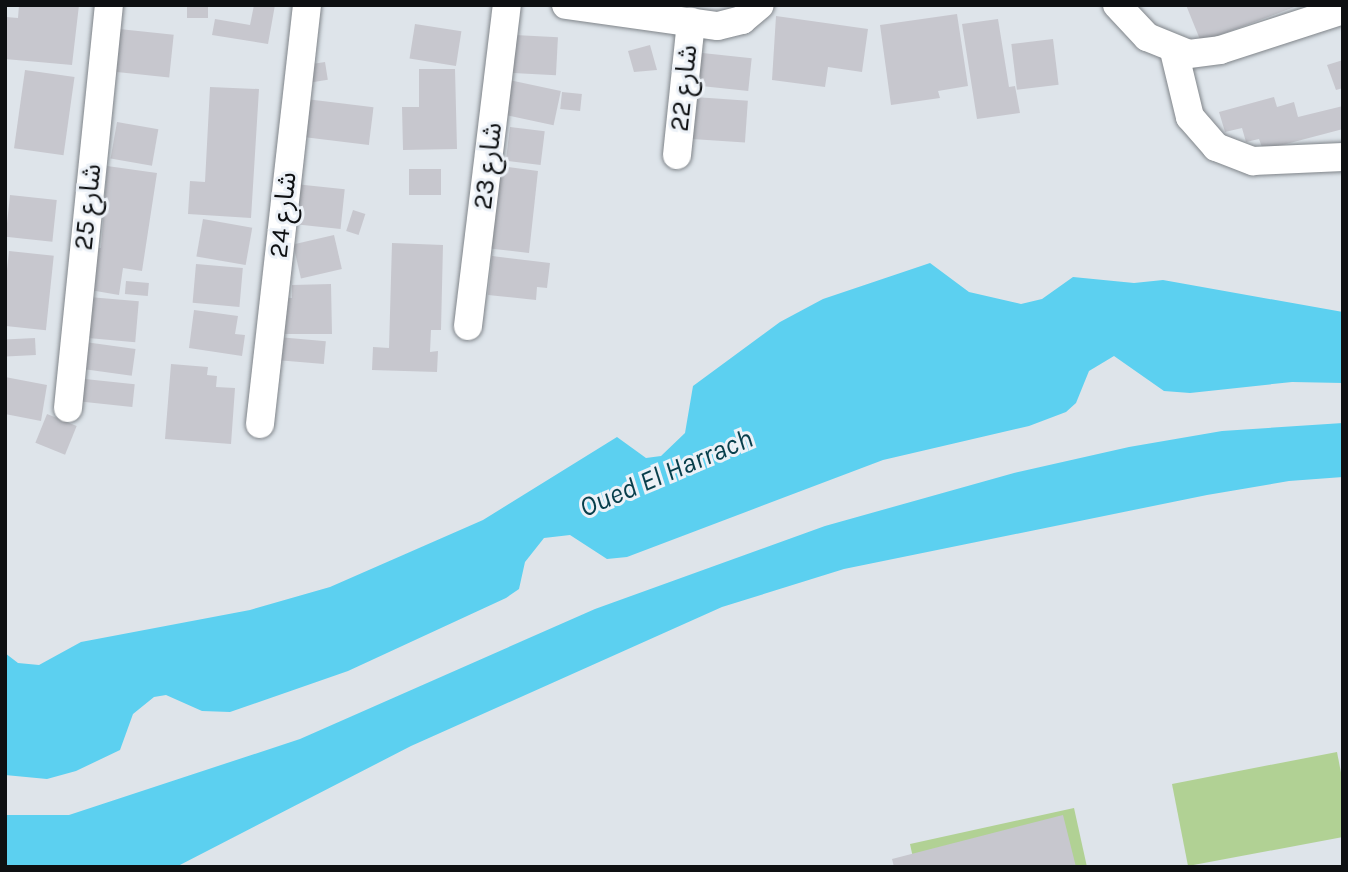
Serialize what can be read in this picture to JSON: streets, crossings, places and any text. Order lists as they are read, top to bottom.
{
  "streets": {
    "street": [
      "شارع 22",
      "شارع 23",
      "شارع 25",
      "شارع 24"
    ]
  },
  "water": ["Oued El Harrach"]
}
